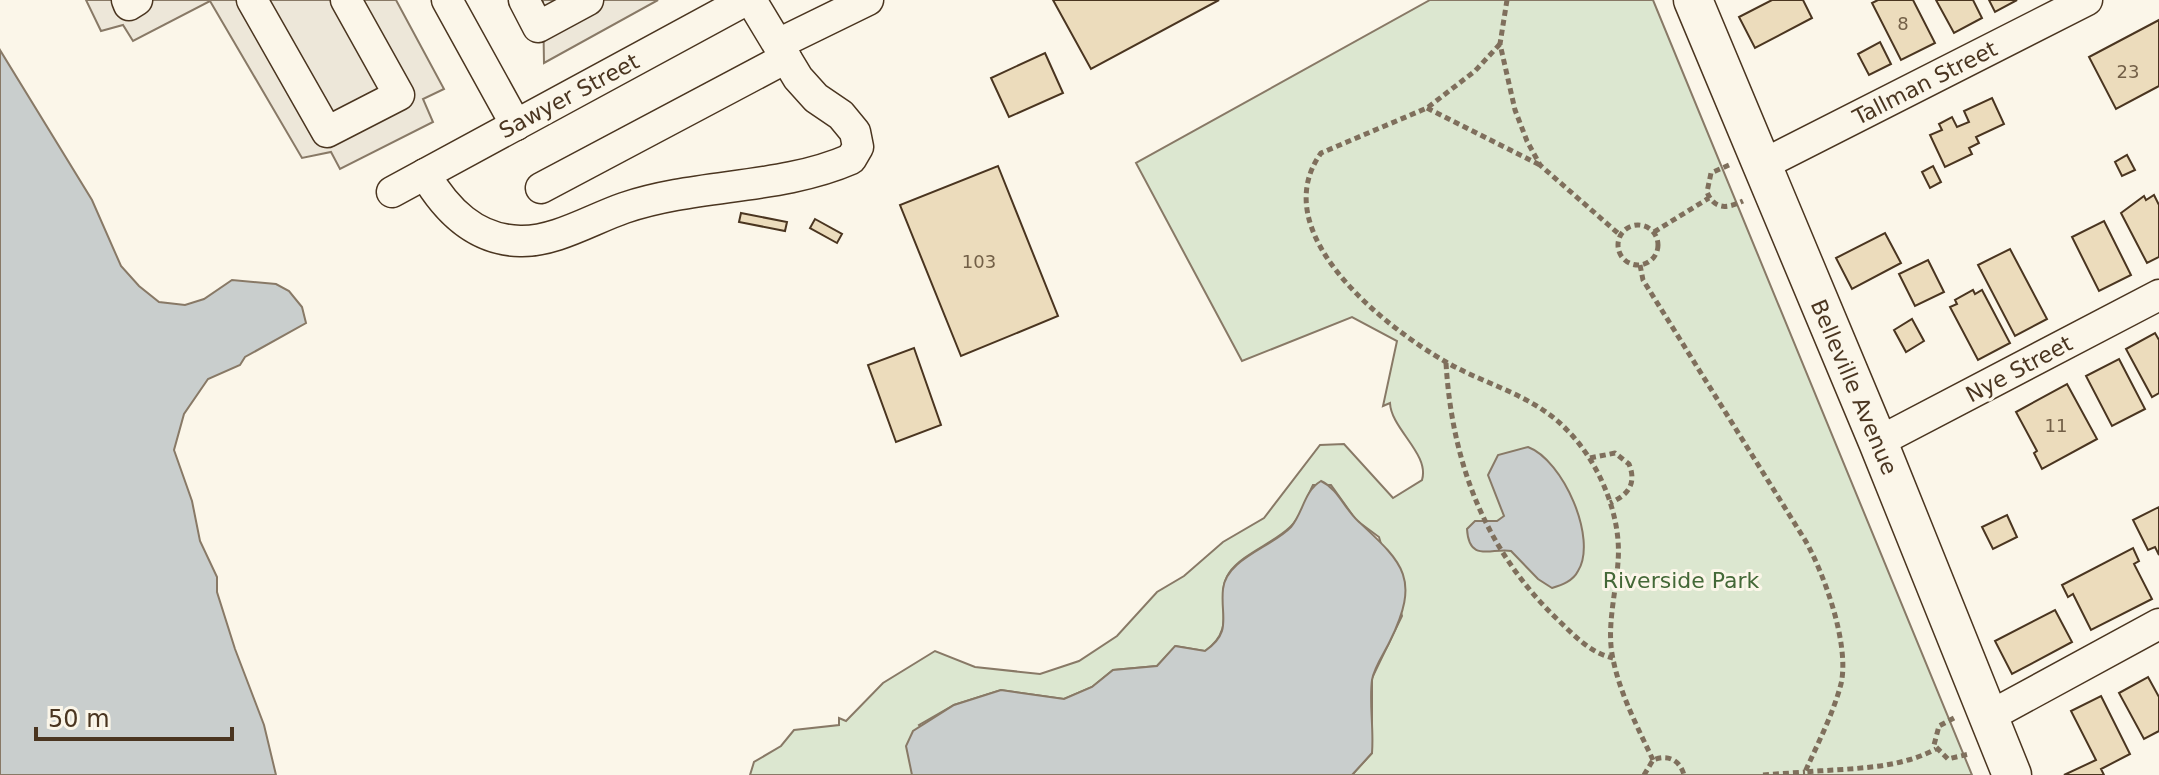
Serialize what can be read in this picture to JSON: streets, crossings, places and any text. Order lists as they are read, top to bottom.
{
  "streets": {
    "main road": ["Belleville Avenue"],
    "street": ["Tallman Street", "Sawyer Street", "Nye Street"]
  },
  "crossings": [
    ["Tallman Street", "Belleville Avenue"],
    ["Nye Street", "Belleville Avenue"]
  ],
  "parks": ["Riverside Park"],
  "house_numbers": [
    "8",
    "23",
    "103",
    "11"
  ],
  "scale_bar": "50 m"
}
